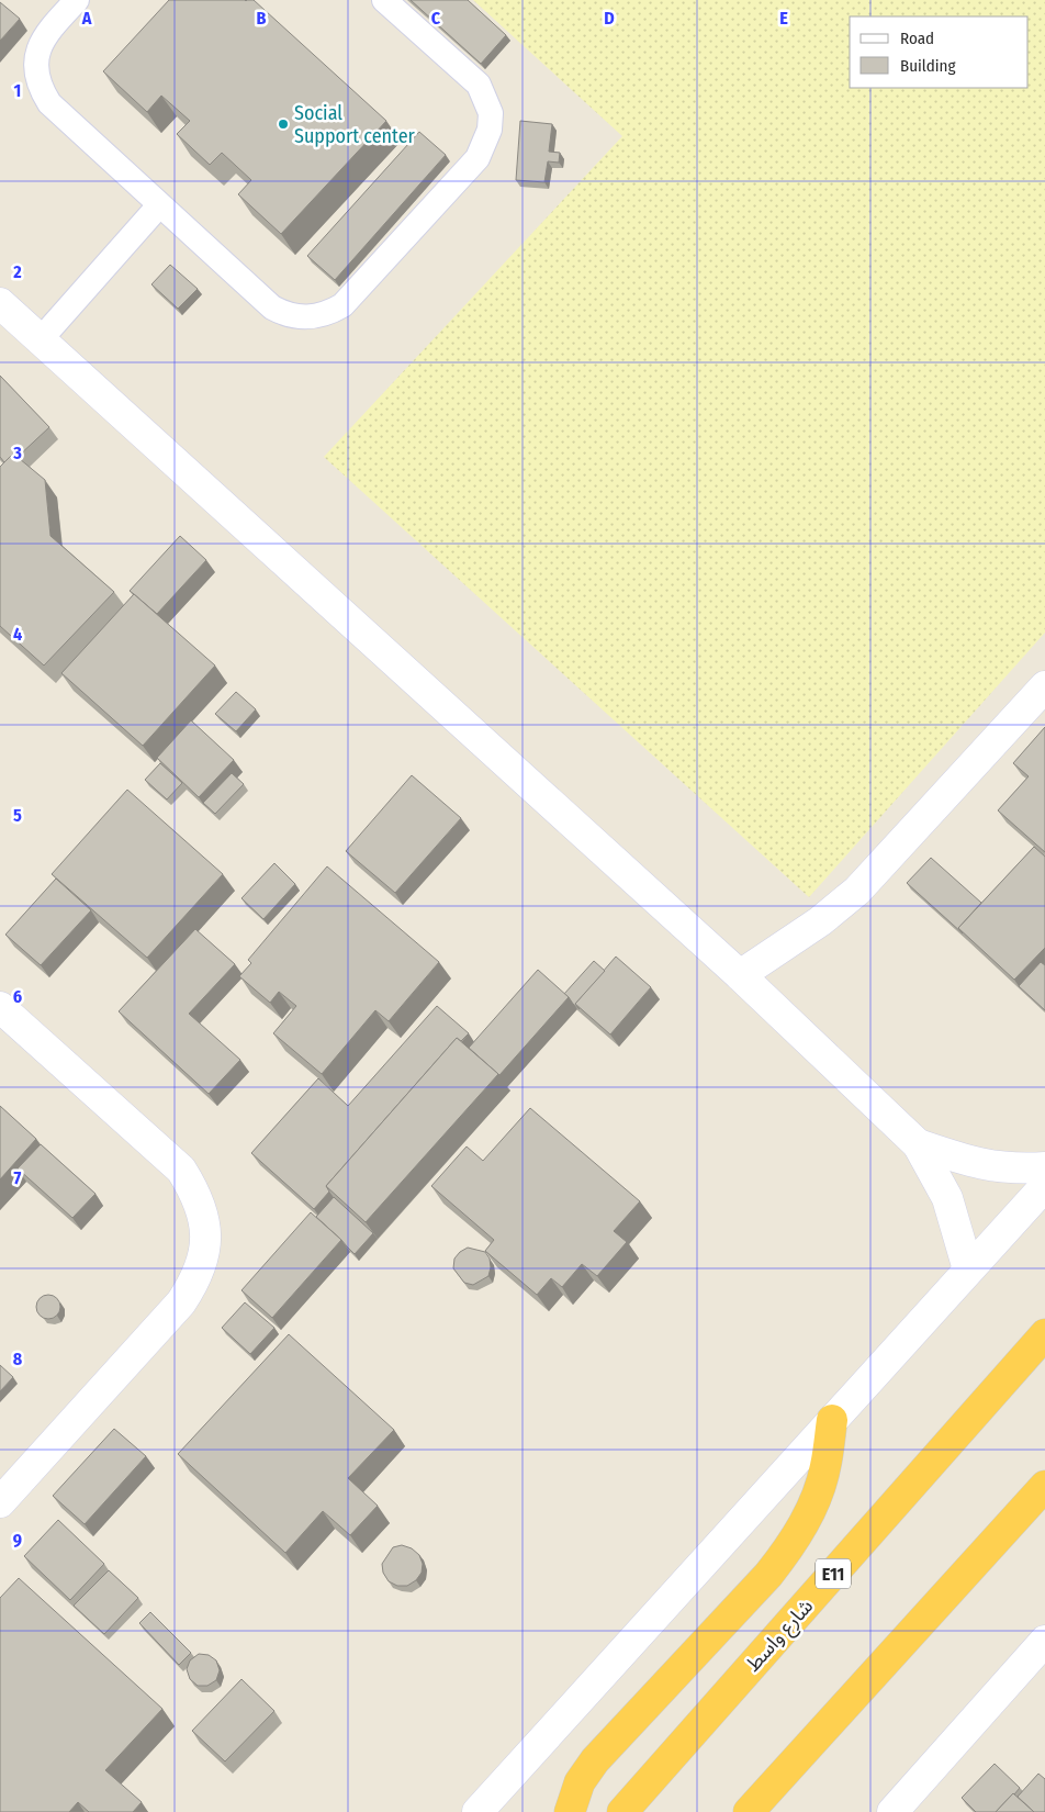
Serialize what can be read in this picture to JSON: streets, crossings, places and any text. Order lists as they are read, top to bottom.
{
  "streets": {
    "highway": ["E11", "شارع واسط"]
  },
  "places": ["Social Support center"],
  "legend": ["Road", "Building"],
  "grid": {
    "columns": [
      "A",
      "B",
      "C",
      "D",
      "E"
    ],
    "rows": [
      "1",
      "2",
      "3",
      "4",
      "5",
      "6",
      "7",
      "8",
      "9"
    ]
  }
}
